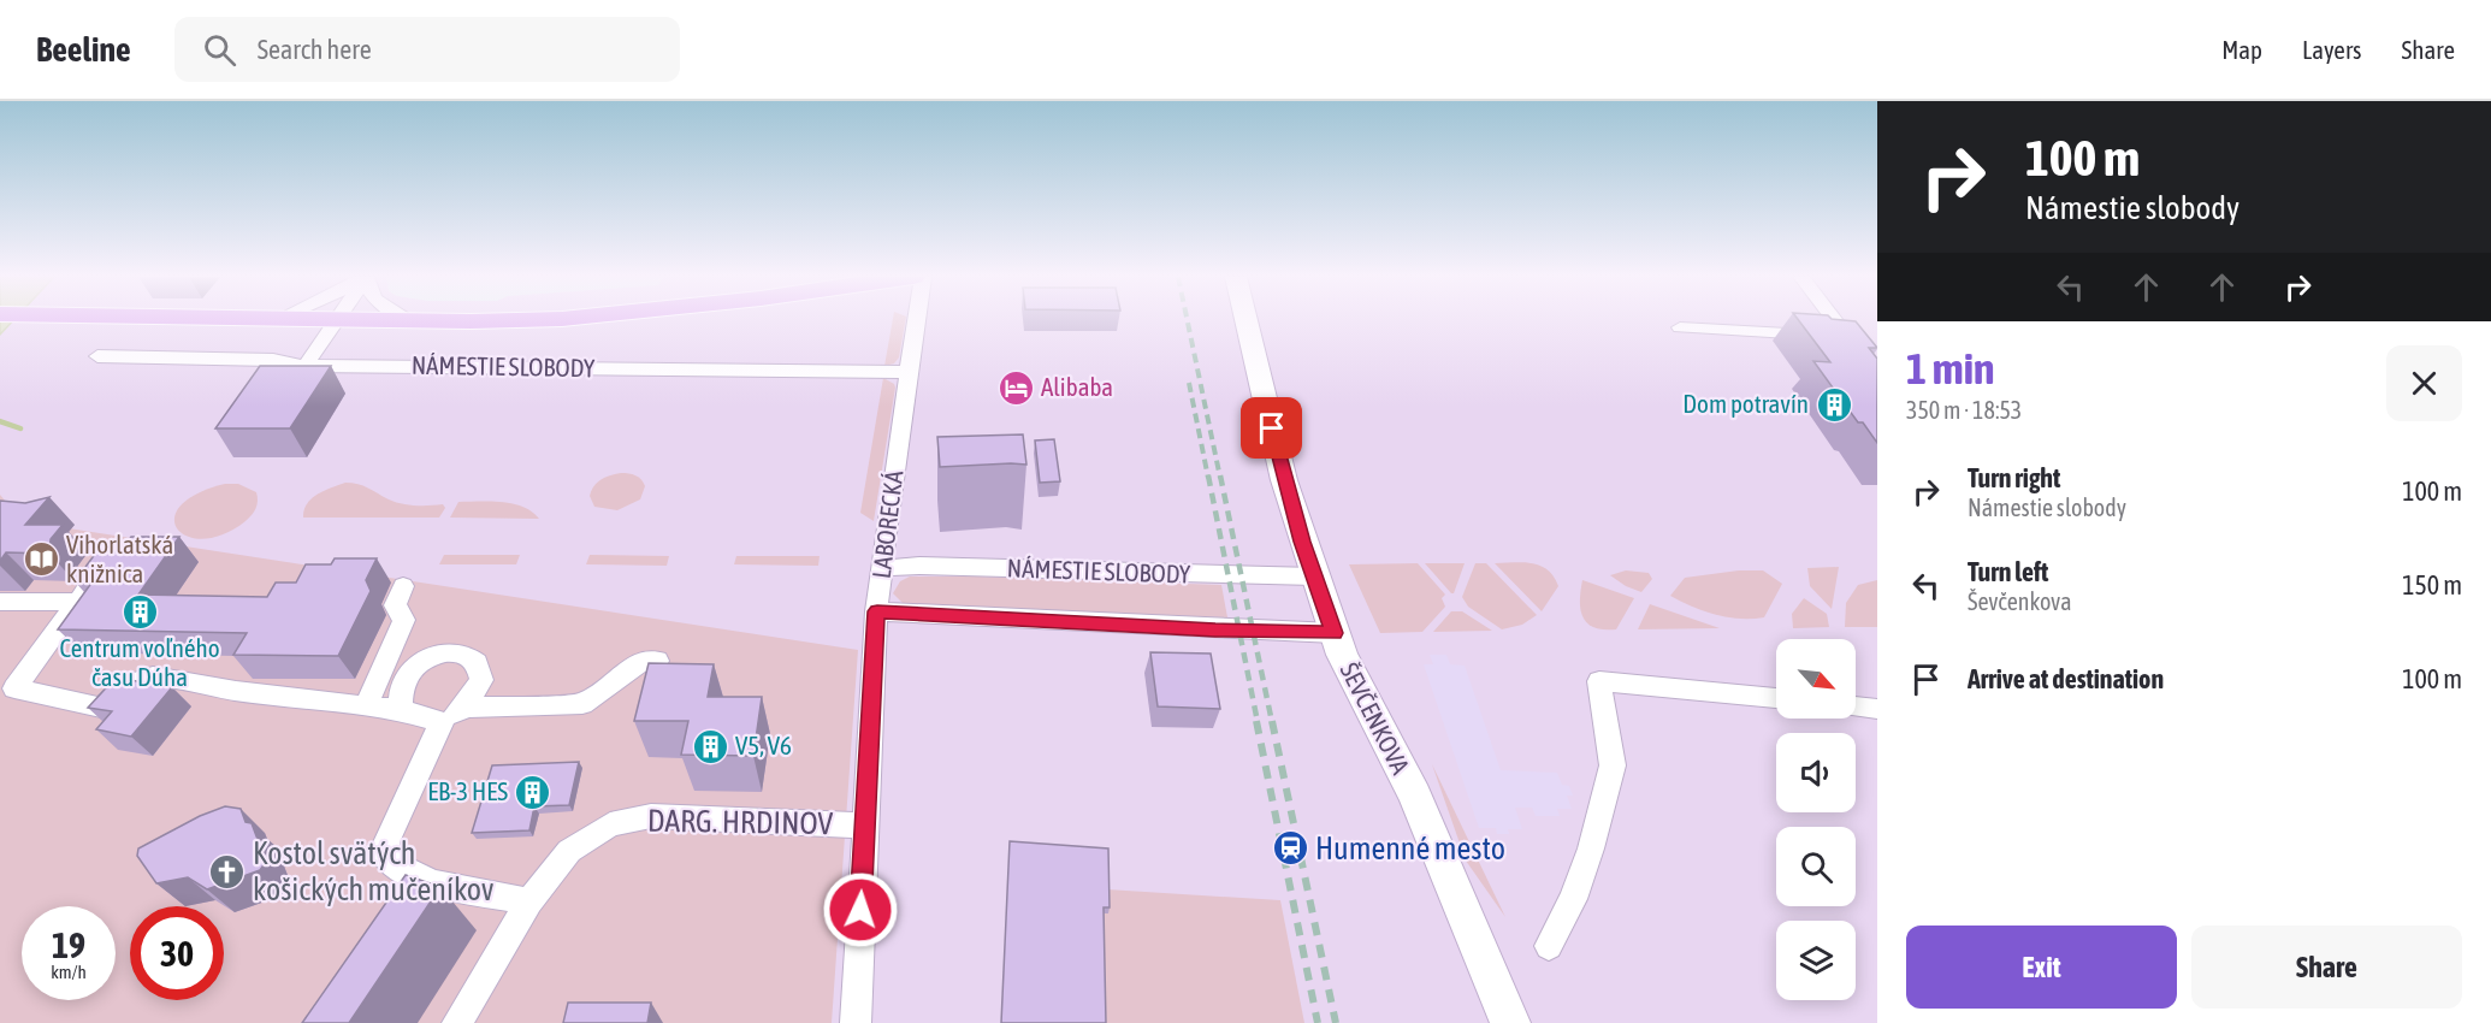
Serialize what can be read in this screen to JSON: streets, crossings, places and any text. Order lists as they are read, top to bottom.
{
  "streets": {
    "main road": ["ŠEVČENKOVA"],
    "street": ["NÁMESTIE SLOBODY", "LABORECKÁ", "DARG. HRDINOV"]
  },
  "crossings": [
    ["NÁMESTIE SLOBODY", "LABORECKÁ"],
    ["NÁMESTIE SLOBODY", "ŠEVČENKOVA"],
    ["LABORECKÁ", "DARG. HRDINOV"]
  ],
  "places": {
    "hotel": ["Alibaba"],
    "building": [
      "Dom potravín",
      "Centrum voľného času Dúha",
      "V5, V6",
      "EB-3 HES"
    ],
    "library": ["Vihorlatská knižnica"],
    "station": ["Humenné mesto"],
    "church": ["Kostol svätých košických mučeníkov"]
  },
  "north": "bottom right",
  "page": {
    "header": "Beeline",
    "search": "Search here",
    "nav": ["Map", "Layers", "Share"],
    "turn": ["100 m", "Námestie slobody"],
    "heading": ["1 min", "350 m · 18:53"],
    "list": [
      {
        "name": "Turn right",
        "note": "Námestie slobody",
        "value": "100 m"
      },
      {
        "name": "Turn left",
        "note": "Ševčenkova",
        "value": "150 m"
      },
      {
        "name": "Arrive at destination",
        "value": "100 m"
      }
    ],
    "speed": "19 km/h",
    "limit": "30",
    "buttons": ["Exit", "Share"]
  }
}
